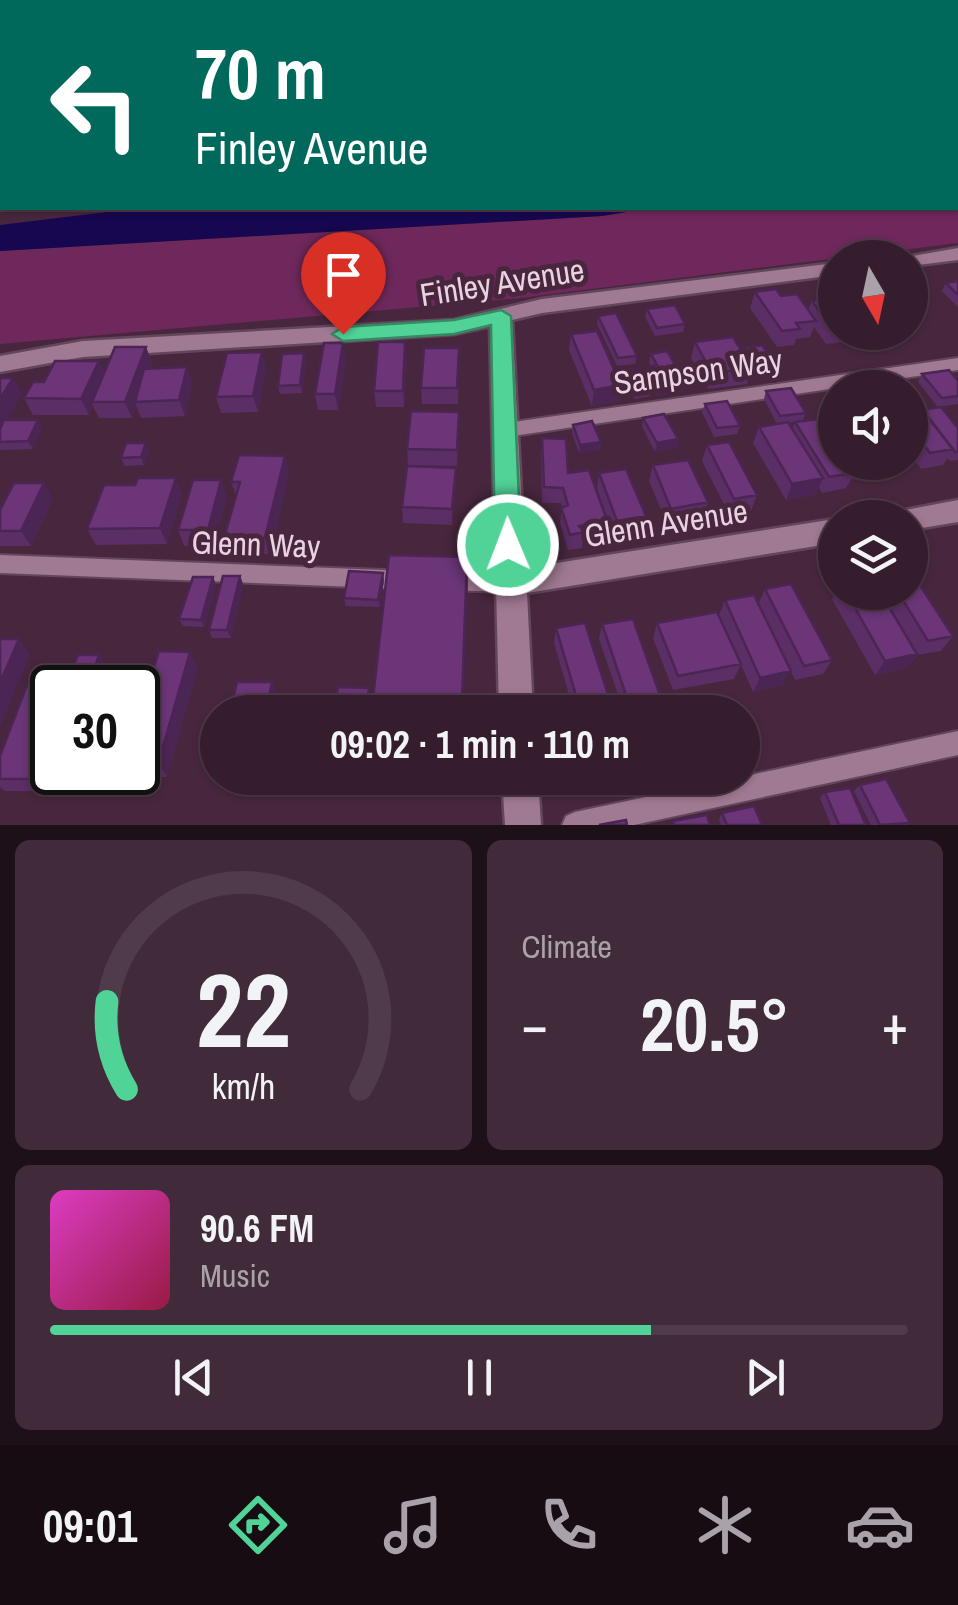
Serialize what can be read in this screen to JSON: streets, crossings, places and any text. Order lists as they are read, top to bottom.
{
  "streets": {
    "street": ["Finley Avenue", "Glenn Avenue"],
    "lane": ["Sampson Way", "Glenn Way"]
  },
  "crossings": [
    ["Glenn Avenue", "Glenn Way"]
  ],
  "north": "bottom",
  "page": {
    "turn": ["70 m", "Finley Avenue"],
    "limit": "30",
    "trip": "09:02 · 1 min · 110 m",
    "tile": "Climate",
    "heat": ["−", "20.5°", "+"],
    "song": ["90.6 FM", "Music"],
    "tabs": "09:01",
    "gauge": ["22", "km/h"]
  }
}
